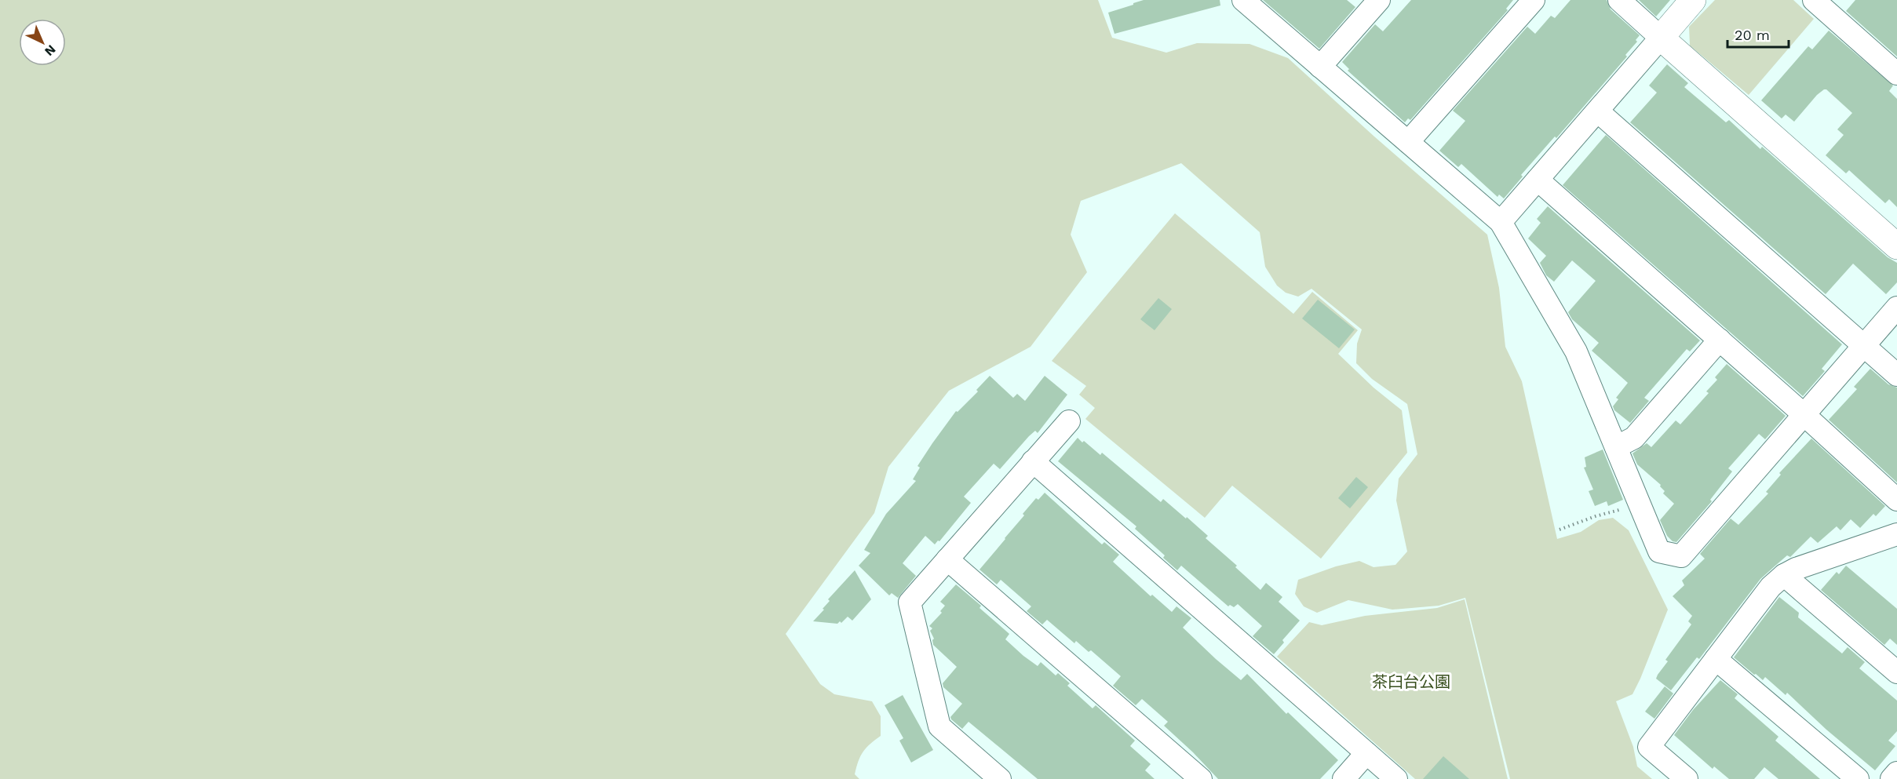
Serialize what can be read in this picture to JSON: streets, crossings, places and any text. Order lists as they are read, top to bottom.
{
  "parks": ["茶臼台公園"],
  "scale_bar": "20 m",
  "north": "bottom right"
}
